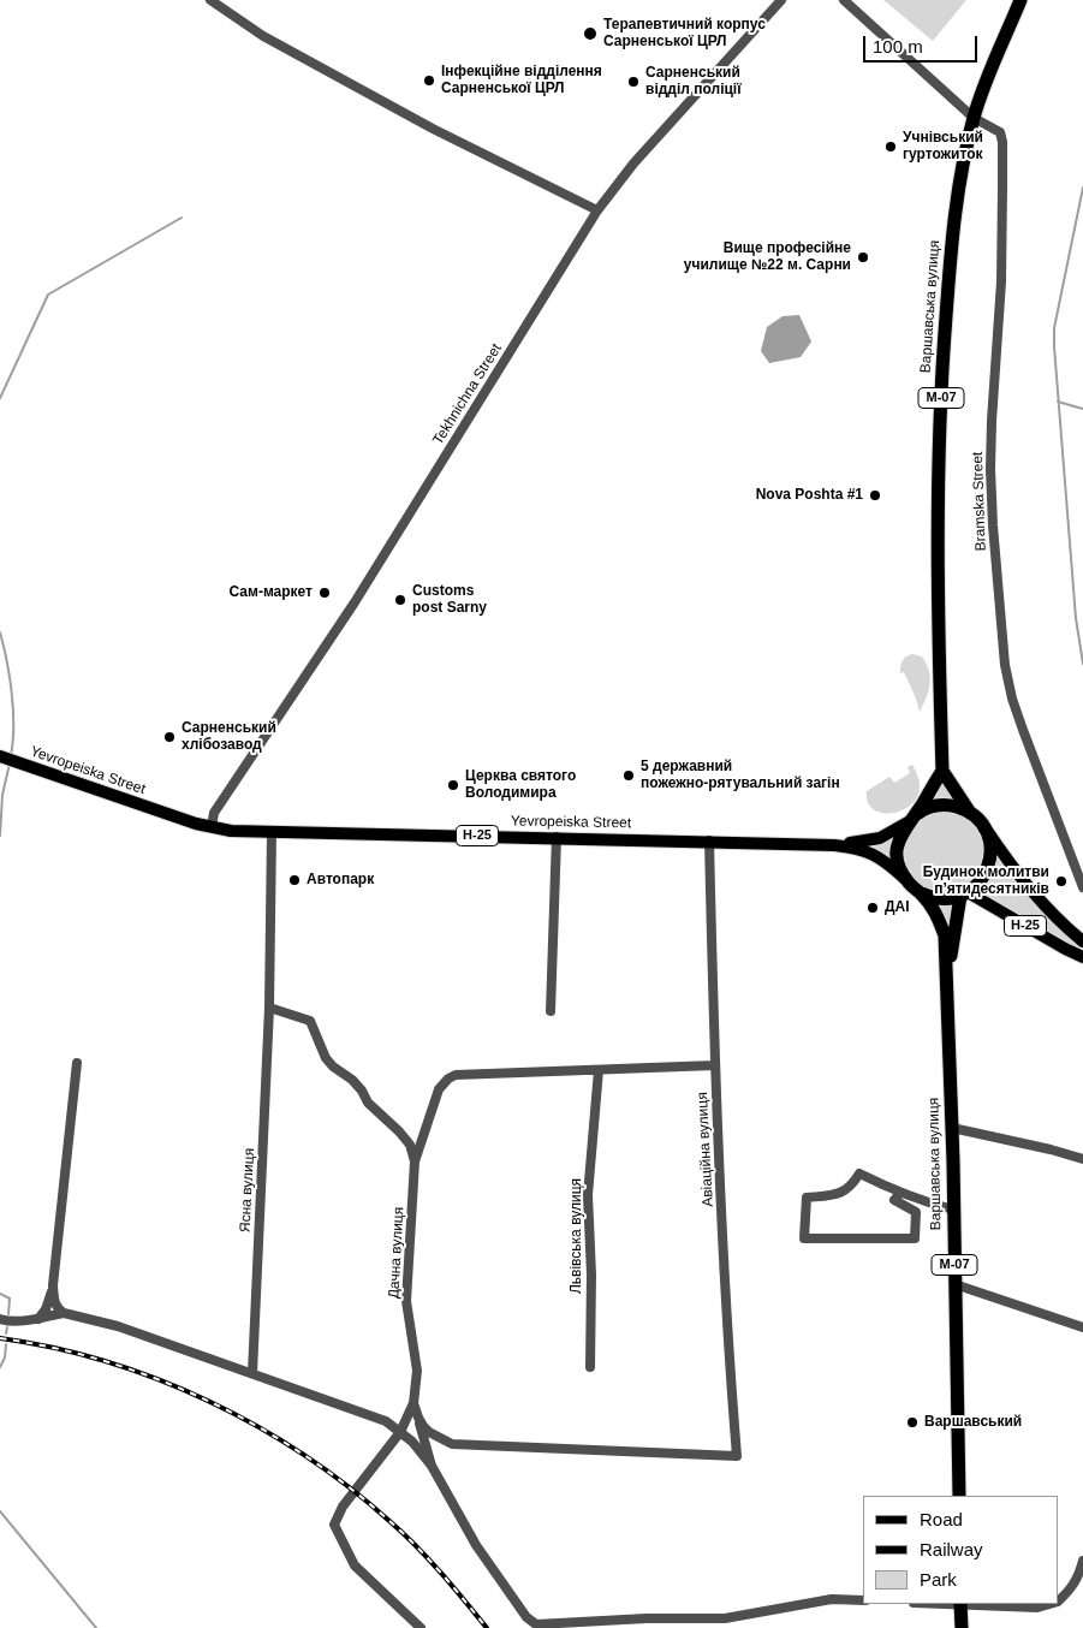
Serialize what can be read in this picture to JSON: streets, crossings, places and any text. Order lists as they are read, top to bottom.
{
  "streets": {
    "highway": ["Варшавська вулиця", "М-07", "Н-25"],
    "main road": ["Yevropeiska Street"],
    "street": [
      "Tekhnichna Street",
      "Bramska Street",
      "Авіаційна вулиця",
      "Ясна вулиця",
      "Львівська вулиця",
      "Дачна вулиця"
    ]
  },
  "crossings": [
    ["Варшавська вулиця", "М-07"],
    ["Варшавська вулиця", "Bramska Street"],
    ["Tekhnichna Street", "Yevropeiska Street"],
    ["М-07", "Yevropeiska Street"],
    ["М-07", "Н-25"],
    ["Yevropeiska Street", "Н-25"],
    ["Yevropeiska Street", "Авіаційна вулиця"],
    ["Авіаційна вулиця", "Дачна вулиця"],
    ["Ясна вулиця", "Дачна вулиця"]
  ],
  "places": [
    "Терапевтичний корпус Сарненської ЦРЛ",
    "Інфекційне відділення Сарненської ЦРЛ",
    "Сарненський відділ поліції",
    "Учнівський гуртожиток",
    "Вище професійне училище №22 м. Сарни",
    "Nova Poshta #1",
    "Сам-маркет",
    "Customs post Sarny",
    "Сарненський хлібозавод",
    "5 державний пожежно-рятувальний загін",
    "Церква святого Володимира",
    "Автопарк",
    "Будинок молитви п’ятидесятників",
    "ДАІ",
    "Варшавський"
  ],
  "legend": ["Road", "Railway", "Park"],
  "scale_bar": "100 m"
}
